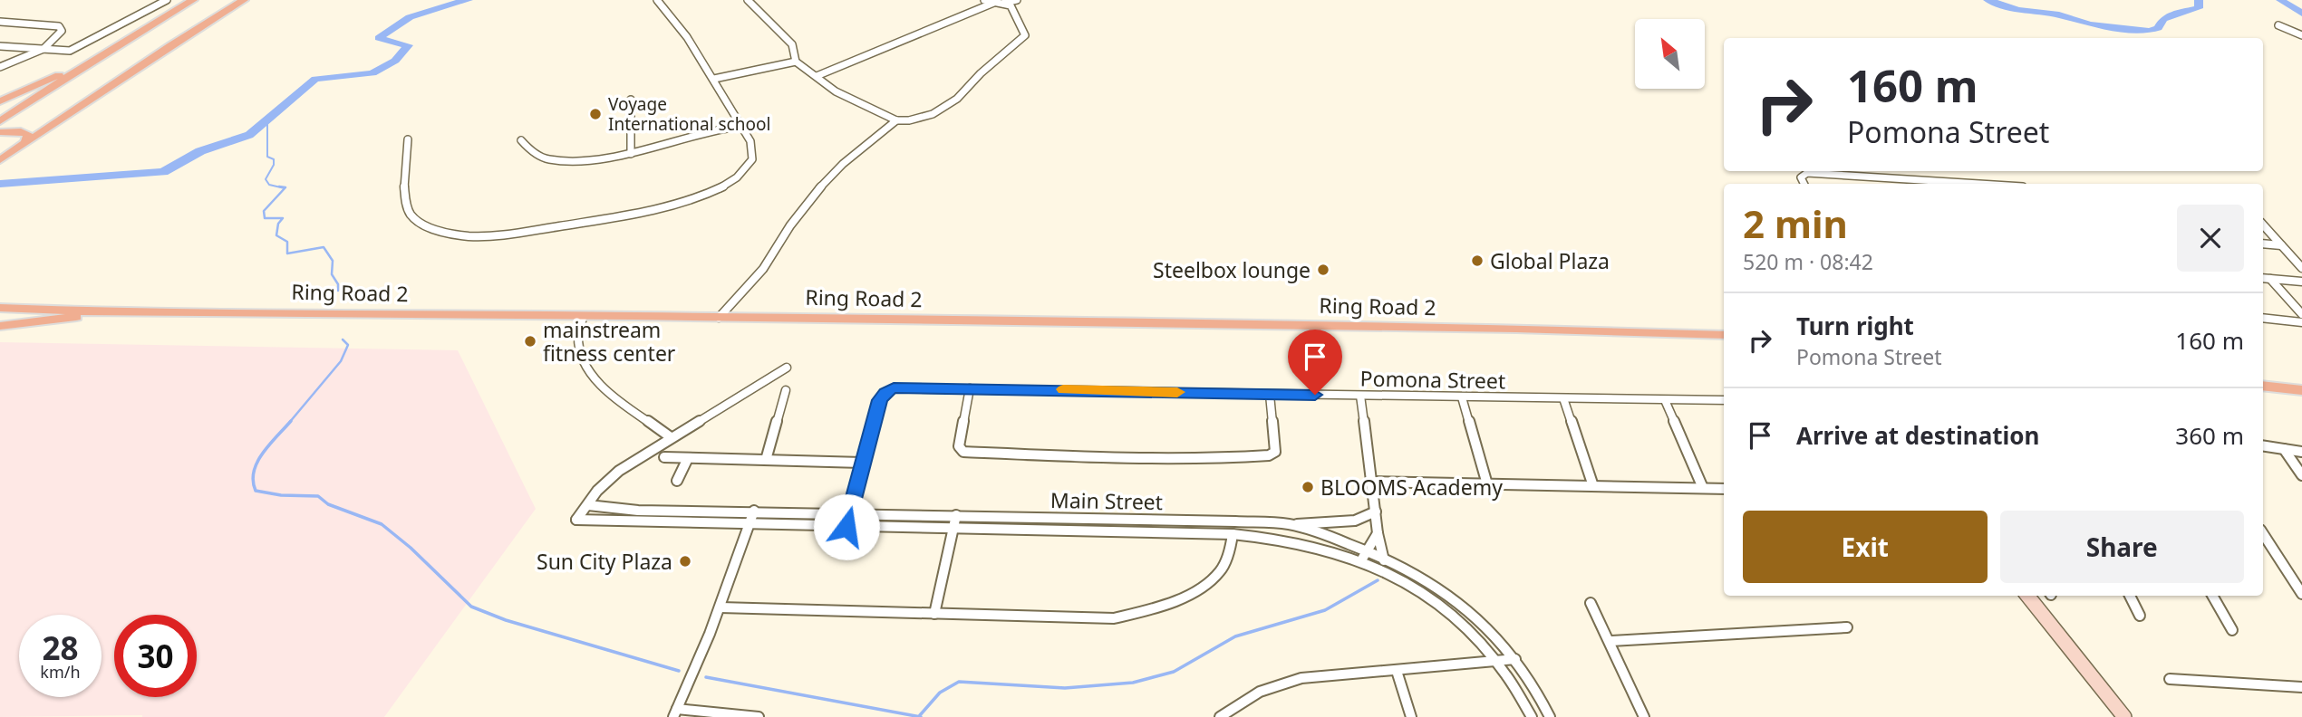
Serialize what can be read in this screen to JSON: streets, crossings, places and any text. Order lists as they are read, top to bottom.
{
  "streets": {
    "main road": ["Ring Road 2"],
    "street": ["Pomona Street", "Main Street"]
  },
  "crossings": [
    ["Pomona Street", "Main Street"]
  ],
  "places": [
    "Voyage International school",
    "Global Plaza",
    "Steelbox lounge",
    "mainstream fitness center",
    "BLOOMS Academy",
    "Sun City Plaza"
  ],
  "north": "top left",
  "page": {
    "turn": ["160 m", "Pomona Street"],
    "heading": ["2 min", "520 m · 08:42"],
    "list": [
      {
        "name": "Turn right",
        "note": "Pomona Street",
        "value": "160 m"
      },
      {
        "name": "Arrive at destination",
        "value": "360 m"
      }
    ],
    "buttons": ["Exit", "Share"],
    "speed": "28 km/h",
    "limit": "30"
  }
}
